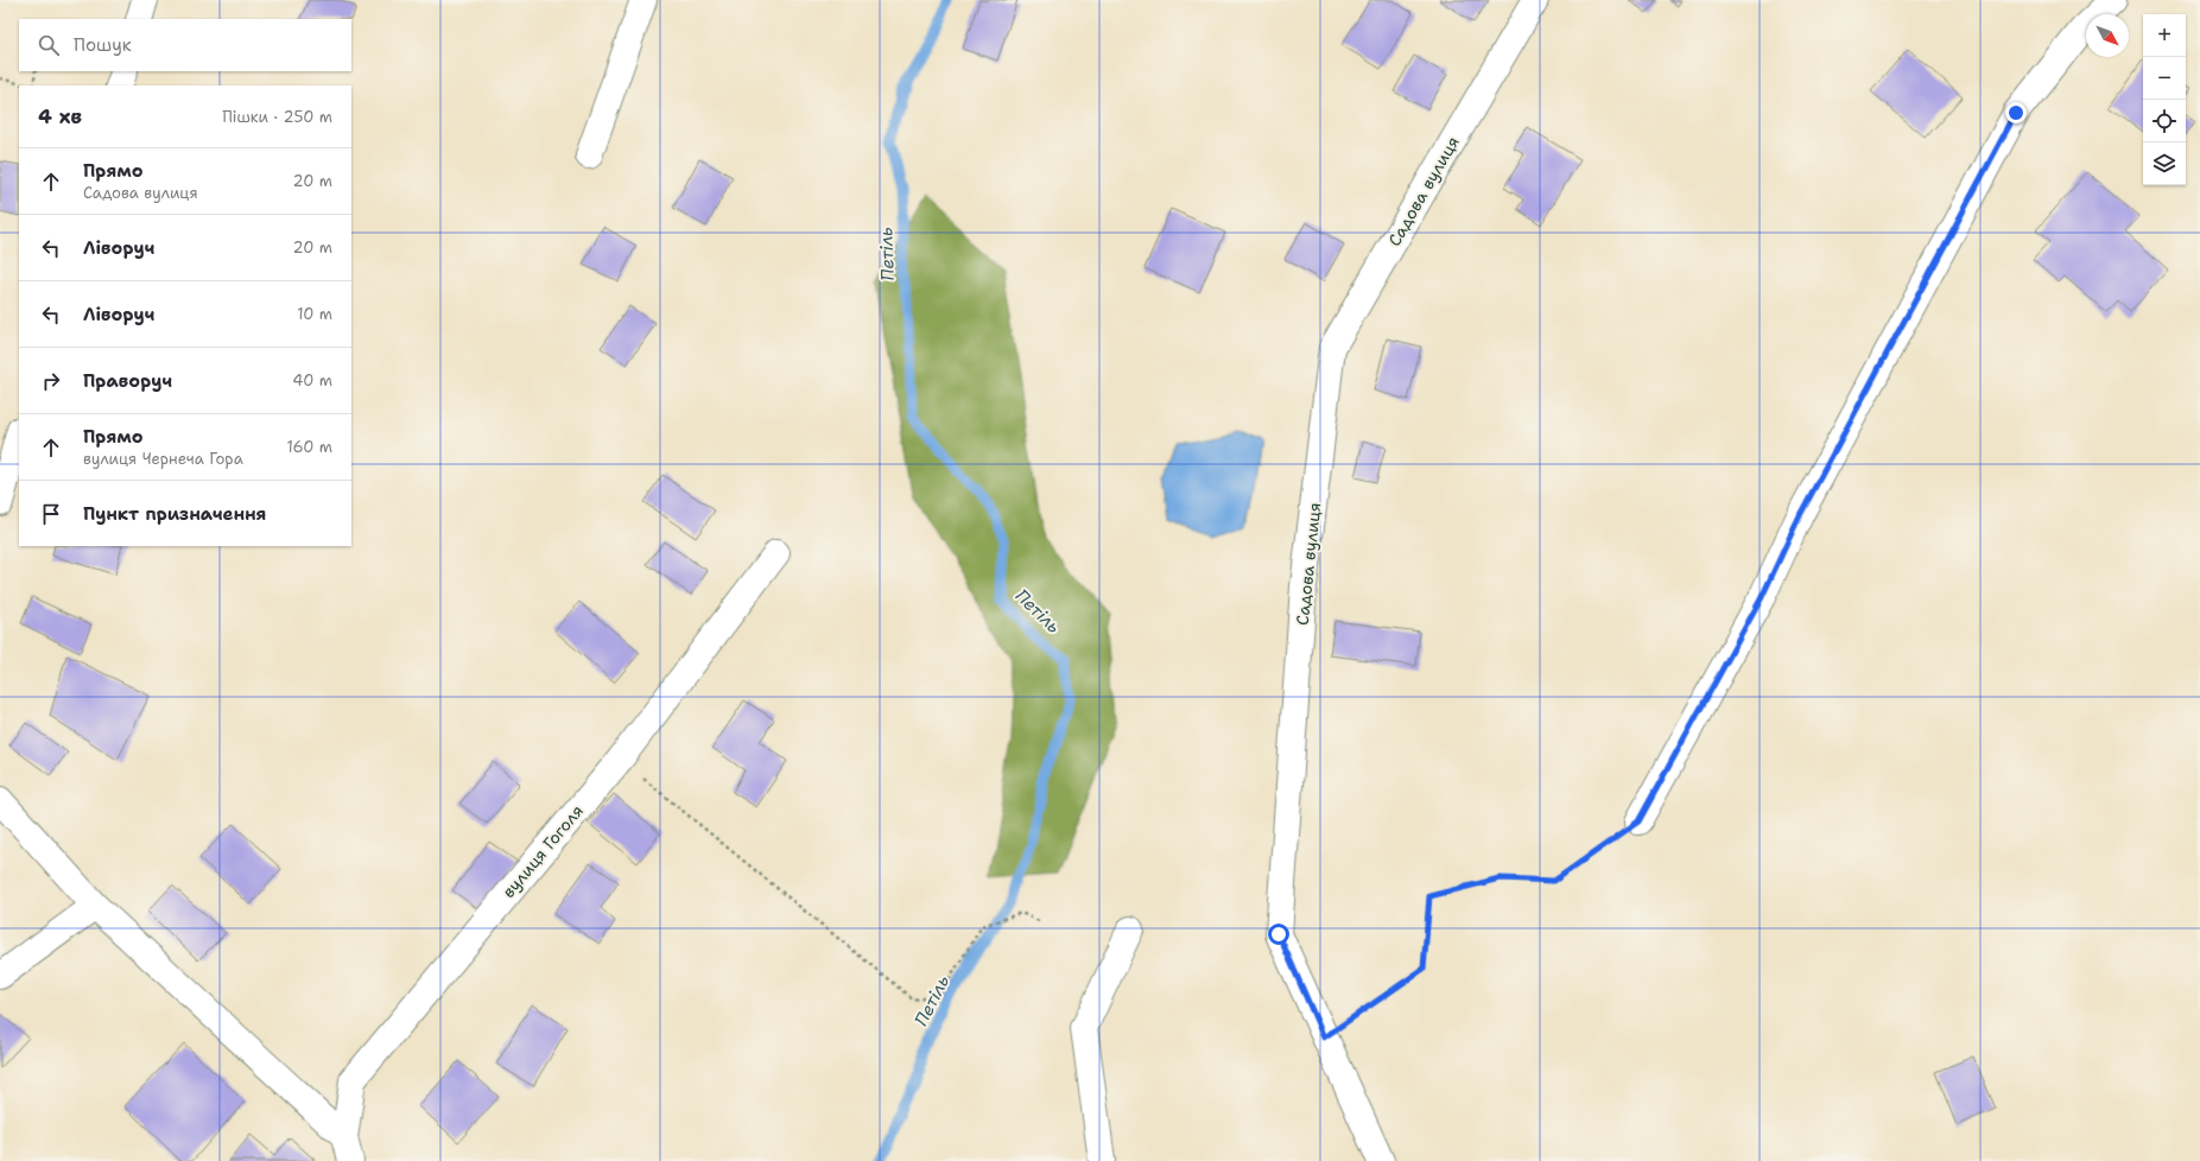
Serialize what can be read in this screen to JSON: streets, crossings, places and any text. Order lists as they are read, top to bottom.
{
  "streets": {
    "street": ["Садова вулиця", "вулиця Гоголя"]
  },
  "water": ["Петіль"],
  "north": "bottom right",
  "page": {
    "map_buttons": ["+", "−"],
    "search": "Пошук",
    "heading": ["4 хв", "Пішки · 250 m"],
    "list": [
      ["Прямо", "Садова вулиця", "20 m"],
      ["Ліворуч", "20 m"],
      ["Ліворуч", "10 m"],
      ["Праворуч", "40 m"],
      ["Прямо", "вулиця Чернеча Гора", "160 m"],
      "Пункт призначення"
    ]
  }
}
